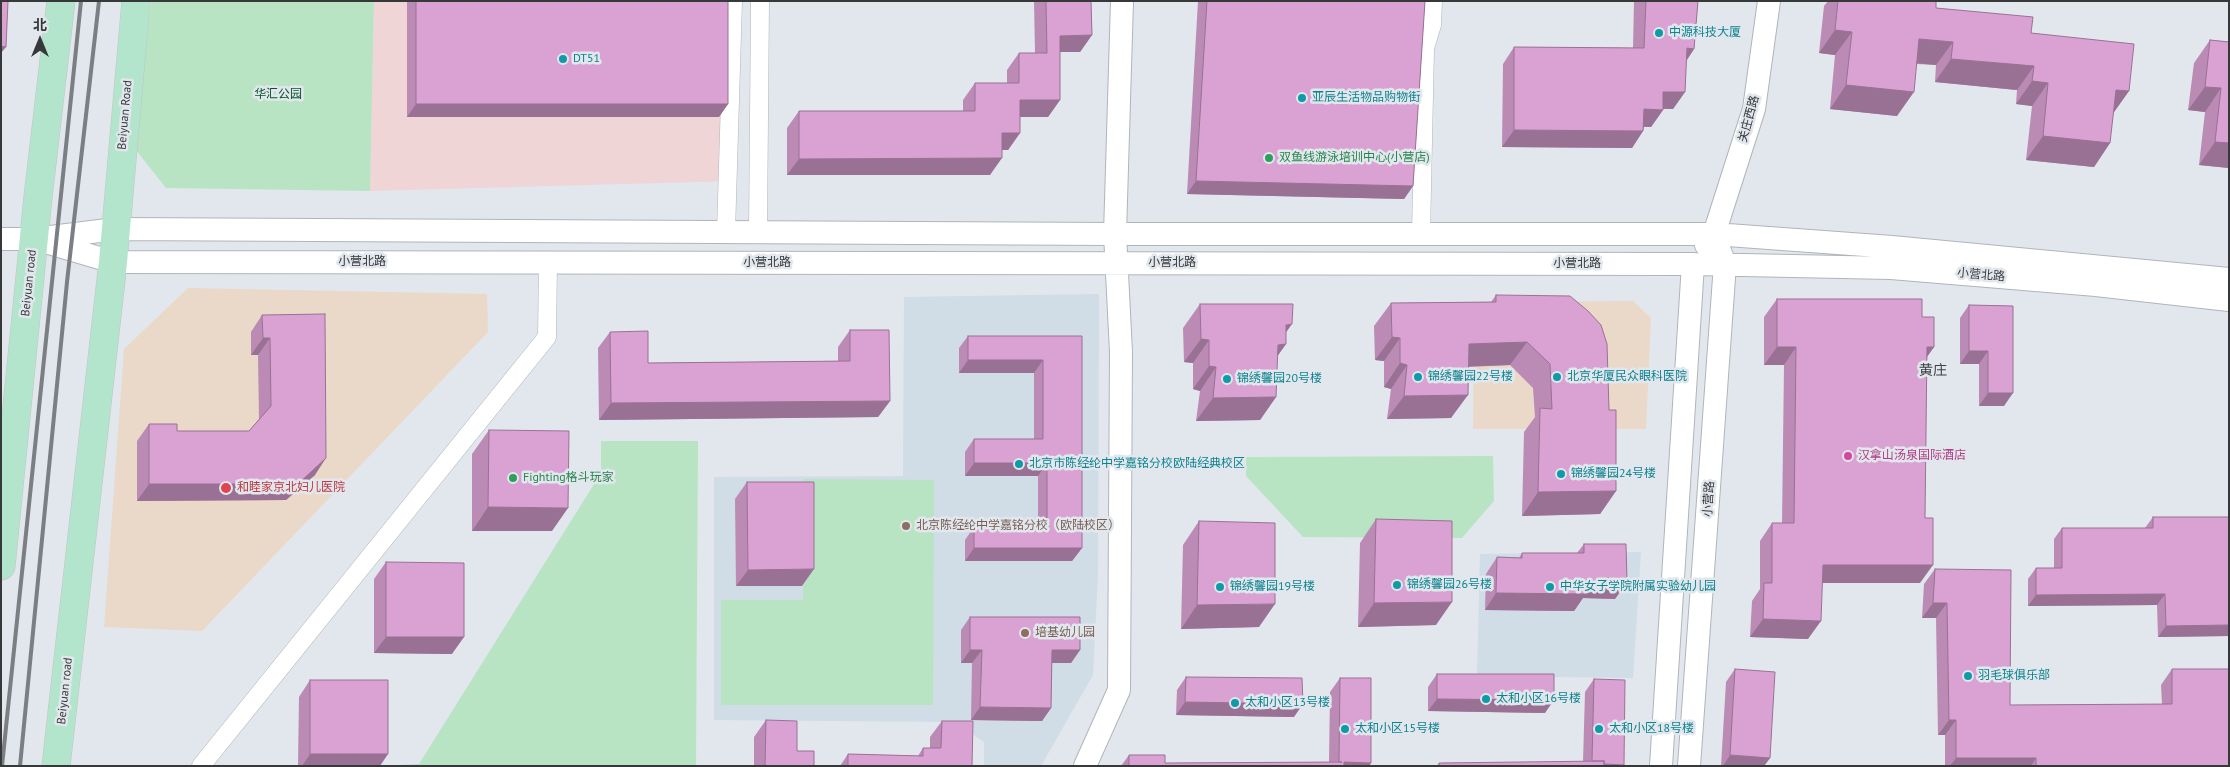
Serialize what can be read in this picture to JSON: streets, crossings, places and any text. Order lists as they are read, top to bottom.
{
  "streets": {
    "main road": ["Beiyuan Road", "Beiyuan road"],
    "street": ["关庄西路", "小营北路", "小营路"]
  },
  "crossings": [
    ["Beiyuan Road", "小营北路"],
    ["Beiyuan Road", "Beiyuan road"],
    ["关庄西路", "小营北路"],
    ["关庄西路", "小营路"],
    ["小营北路", "Beiyuan road"],
    ["小营北路", "小营路"]
  ],
  "districts": ["黄庄"],
  "parks": ["华汇公园"],
  "places": [
    "中源科技大厦",
    "DT51",
    "亚辰生活物品购物街",
    "双鱼线游泳培训中心(小营店)",
    "锦绣馨园22号楼",
    "北京华厦民众眼科医院",
    "锦绣馨园20号楼",
    "汉拿山汤泉国际酒店",
    "北京市陈经纶中学嘉铭分校欧陆经典校区",
    "锦绣馨园24号楼",
    "Fighting格斗玩家",
    "和睦家京北妇儿医院",
    "北京陈经纶中学嘉铭分校（欧陆校区）",
    "锦绣馨园26号楼",
    "锦绣馨园19号楼",
    "中华女子学院附属实验幼儿园",
    "培基幼儿园",
    "羽毛球俱乐部",
    "太和小区16号楼",
    "太和小区13号楼",
    "太和小区15号楼",
    "太和小区18号楼"
  ],
  "north": "top"
}
